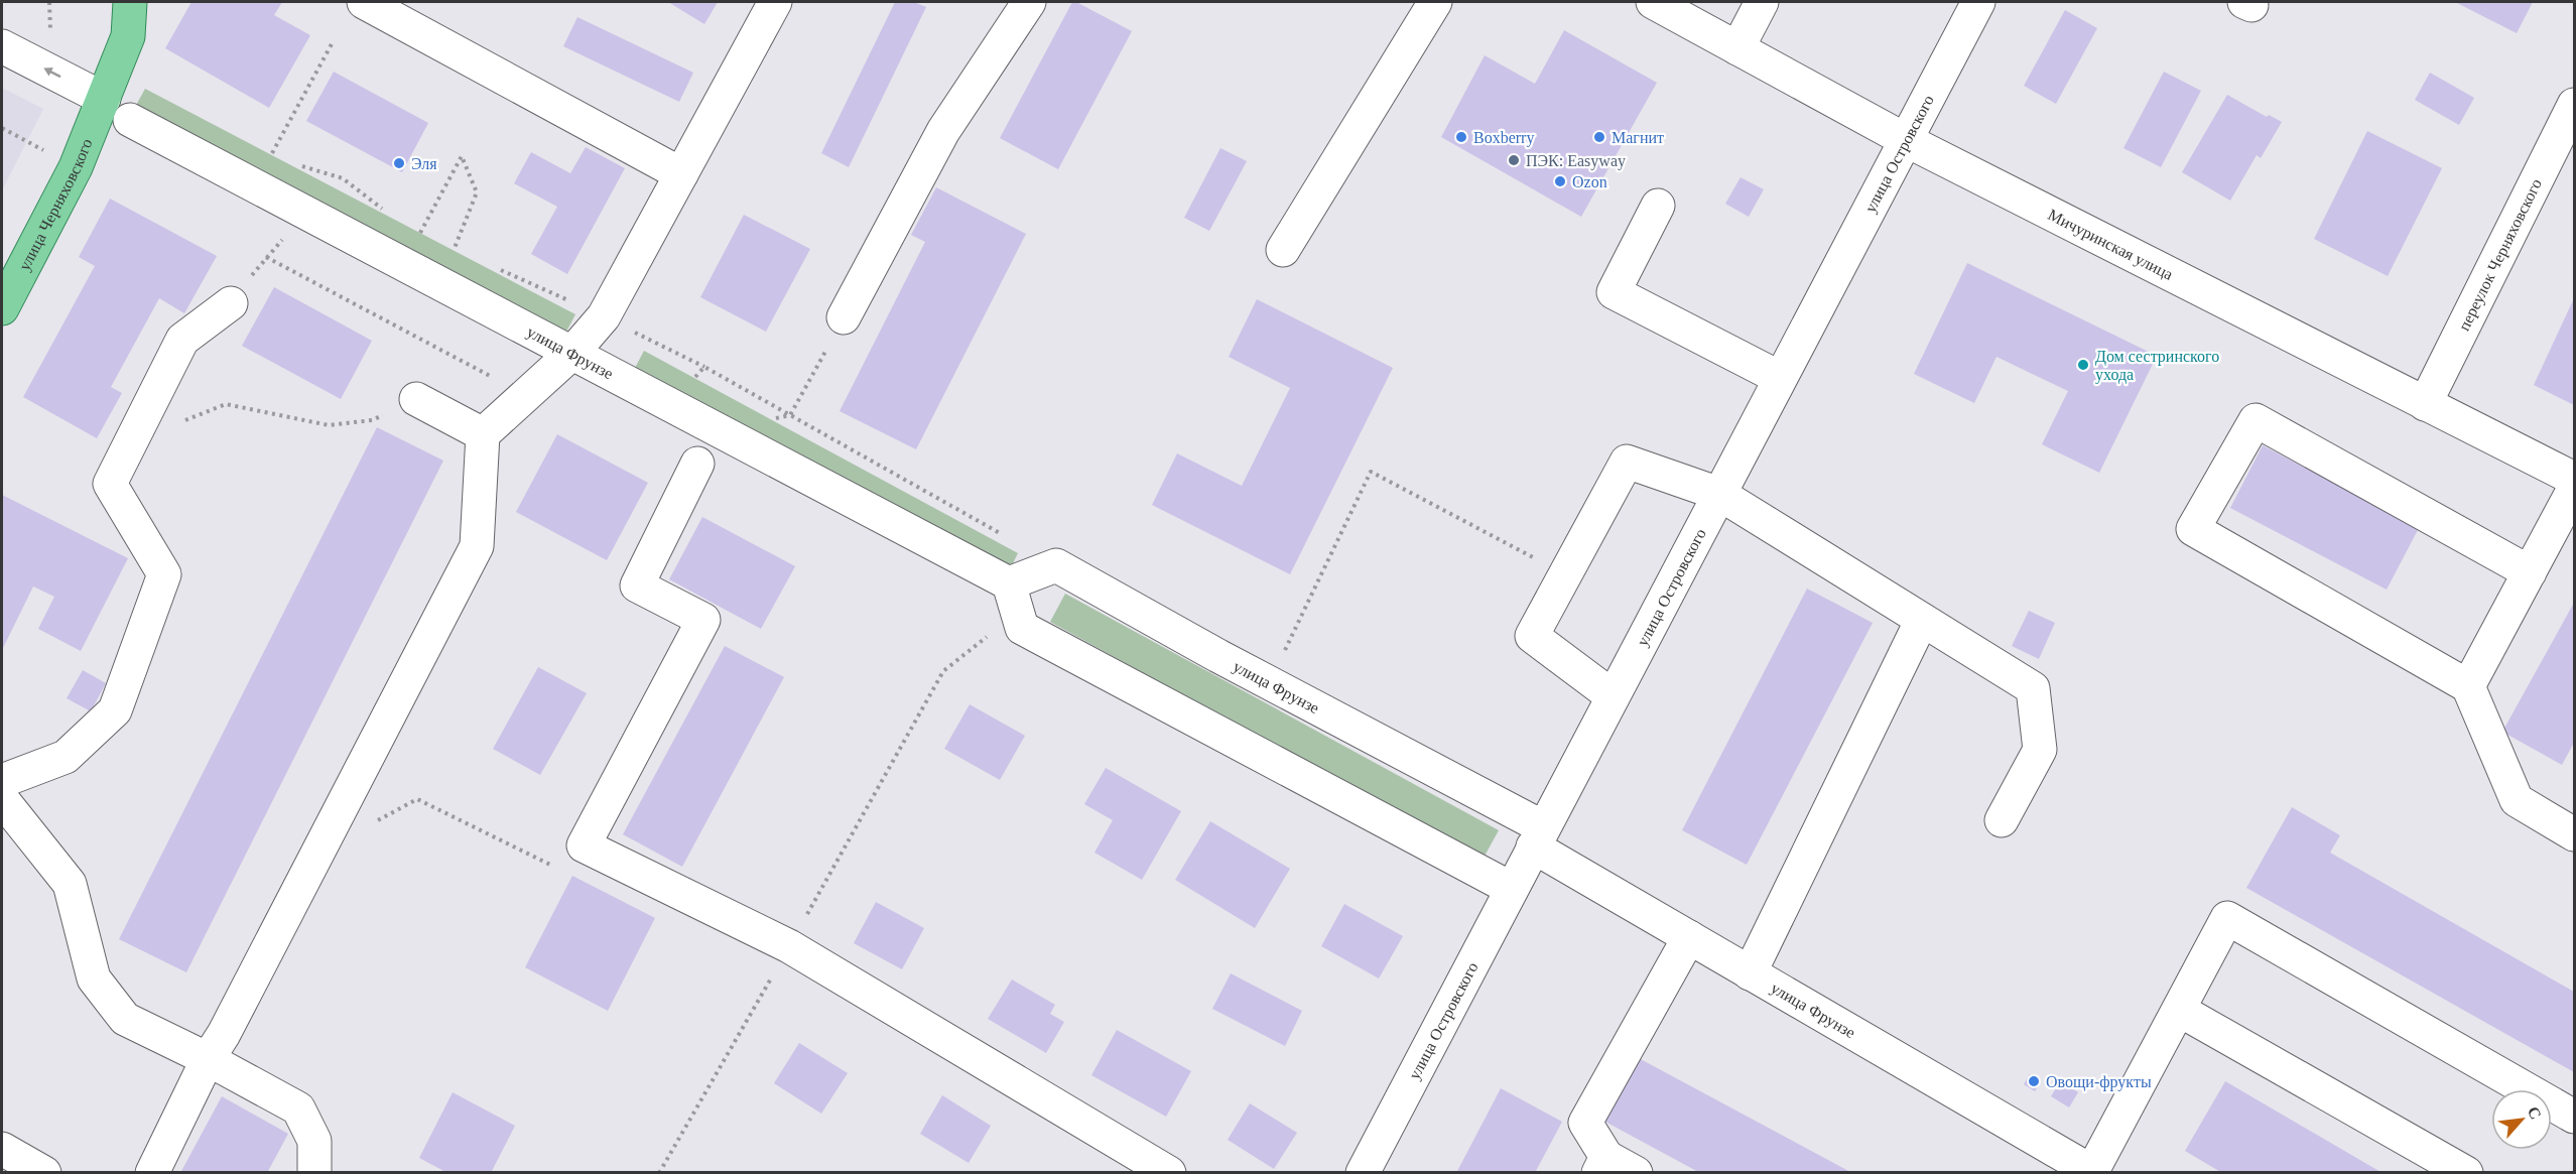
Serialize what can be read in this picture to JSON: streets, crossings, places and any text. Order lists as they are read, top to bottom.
{
  "streets": {
    "main road": ["улица Черняховского"],
    "street": [
      "улица Островского",
      "Мичуринская улица",
      "переулок Черняховского",
      "улица Фрунзе"
    ]
  },
  "crossings": [
    ["улица Островского", "Мичуринская улица"],
    ["улица Островского", "улица Фрунзе"],
    ["Мичуринская улица", "переулок Черняховского"]
  ],
  "places": [
    "Boxberry",
    "Магнит",
    "ПЭК: Easyway",
    "Эля",
    "Ozon",
    "Дом сестринского ухода",
    "Овощи-фрукты"
  ],
  "north": "top right"
}
